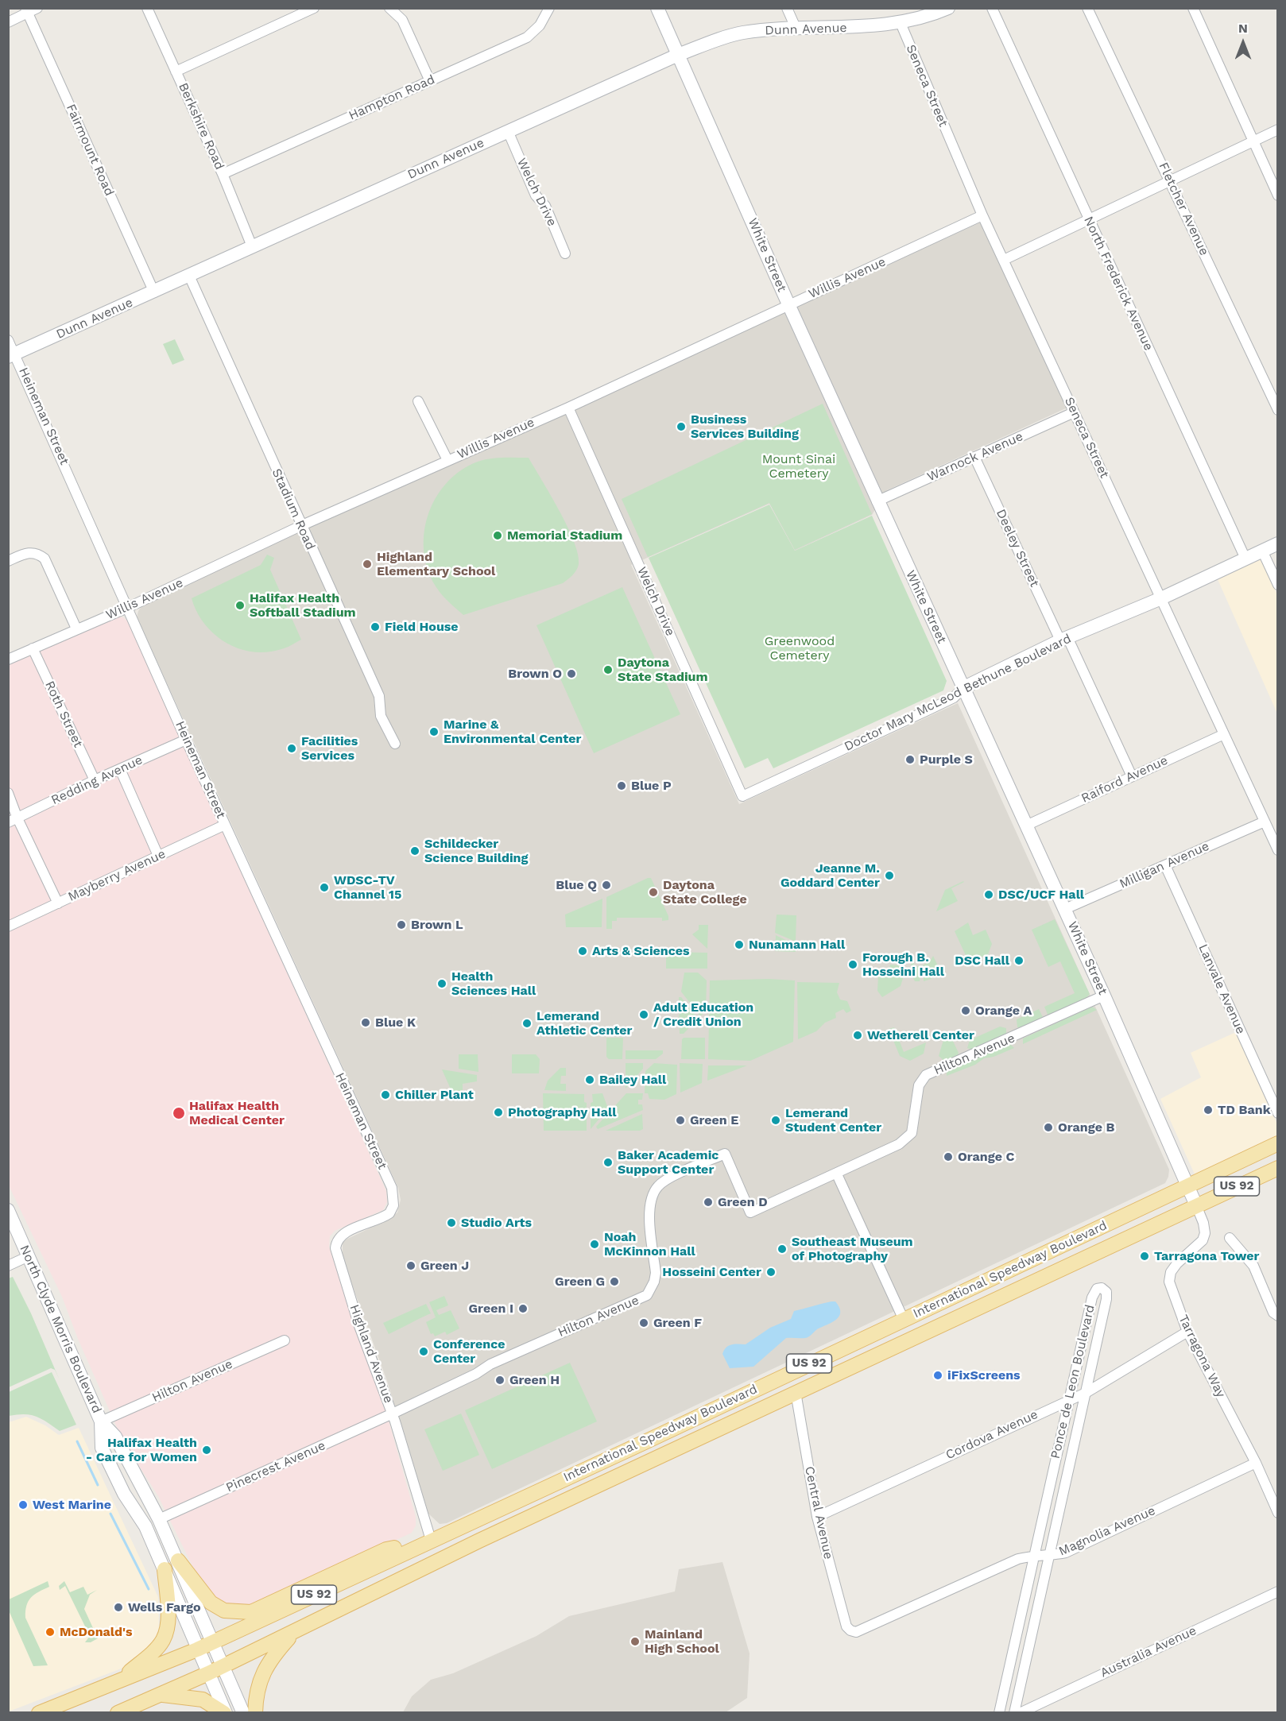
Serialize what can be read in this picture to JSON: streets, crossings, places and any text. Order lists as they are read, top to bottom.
{
  "streets": {
    "main road": [
      "Dunn Avenue",
      "White Street",
      "Doctor Mary McLeod Bethune Boulevard",
      "US 92",
      "International Speedway Boulevard",
      "North Clyde Morris Boulevard"
    ],
    "street": [
      "Seneca Street",
      "Hampton Road",
      "Berkshire Road",
      "Fairmount Road",
      "Welch Drive",
      "Fletcher Avenue",
      "Willis Avenue",
      "North Frederick Avenue",
      "Heineman Street",
      "Warnock Avenue",
      "Stadium Road",
      "Deeley Street",
      "Roth Street",
      "Raiford Avenue",
      "Redding Avenue",
      "Milligan Avenue",
      "Mayberry Avenue",
      "Lanvale Avenue",
      "Hilton Avenue",
      "Highland Avenue",
      "Tarragona Way",
      "Ponce de Leon Boulevard",
      "Cordova Avenue",
      "Pinecrest Avenue",
      "Central Avenue",
      "Magnolia Avenue",
      "Australia Avenue"
    ]
  },
  "crossings": [
    ["Dunn Avenue", "Seneca Street"],
    ["Dunn Avenue", "Berkshire Road"],
    ["Dunn Avenue", "Fairmount Road"],
    ["Dunn Avenue", "Welch Drive"],
    ["Dunn Avenue", "White Street"],
    ["Dunn Avenue", "Heineman Street"],
    ["Dunn Avenue", "Stadium Road"],
    ["Seneca Street", "Willis Avenue"],
    ["Seneca Street", "Warnock Avenue"],
    ["Seneca Street", "Doctor Mary McLeod Bethune Boulevard"],
    ["Seneca Street", "Raiford Avenue"],
    ["Seneca Street", "Milligan Avenue"],
    ["Hampton Road", "Berkshire Road"],
    ["Welch Drive", "Willis Avenue"],
    ["Welch Drive", "Doctor Mary McLeod Bethune Boulevard"],
    ["White Street", "Willis Avenue"],
    ["White Street", "Warnock Avenue"],
    ["White Street", "Doctor Mary McLeod Bethune Boulevard"],
    ["White Street", "Raiford Avenue"],
    ["White Street", "Milligan Avenue"],
    ["White Street", "Hilton Avenue"],
    ["White Street", "International Speedway Boulevard"],
    ["White Street", "Tarragona Way"],
    ["Willis Avenue", "Heineman Street"],
    ["Willis Avenue", "Stadium Road"],
    ["Willis Avenue", "Roth Street"],
    ["North Frederick Avenue", "Doctor Mary McLeod Bethune Boulevard"],
    ["Heineman Street", "Redding Avenue"],
    ["Heineman Street", "Mayberry Avenue"],
    ["Heineman Street", "Highland Avenue"],
    ["Warnock Avenue", "Deeley Street"],
    ["Deeley Street", "Doctor Mary McLeod Bethune Boulevard"],
    ["Deeley Street", "Raiford Avenue"],
    ["Roth Street", "Redding Avenue"],
    ["Milligan Avenue", "Lanvale Avenue"],
    ["Hilton Avenue", "North Clyde Morris Boulevard"],
    ["Hilton Avenue", "Highland Avenue"],
    ["Hilton Avenue", "Pinecrest Avenue"],
    ["International Speedway Boulevard", "North Clyde Morris Boulevard"],
    ["International Speedway Boulevard", "Highland Avenue"],
    ["International Speedway Boulevard", "Tarragona Way"],
    ["International Speedway Boulevard", "Central Avenue"],
    ["North Clyde Morris Boulevard", "Pinecrest Avenue"],
    ["Highland Avenue", "Pinecrest Avenue"],
    ["Tarragona Way", "Cordova Avenue"],
    ["Tarragona Way", "Magnolia Avenue"],
    ["Ponce de Leon Boulevard", "Cordova Avenue"],
    ["Ponce de Leon Boulevard", "Magnolia Avenue"],
    ["Cordova Avenue", "Central Avenue"],
    ["Central Avenue", "Magnolia Avenue"]
  ],
  "parks": ["Mount Sinai Cemetery", "Greenwood Cemetery"],
  "places": [
    "Business Services Building",
    "Memorial Stadium",
    "Highland Elementary School",
    "Halifax Health Softball Stadium",
    "Field House",
    "Daytona State Stadium",
    "Brown O",
    "Marine & Environmental Center",
    "Facilities Services",
    "Purple S",
    "Blue P",
    "Schildecker Science Building",
    "Jeanne M. Goddard Center",
    "Blue Q",
    "WDSC-TV Channel 15",
    "Daytona State College",
    "DSC/UCF Hall",
    "Brown L",
    "Nunamann Hall",
    "Arts & Sciences",
    "DSC Hall",
    "Forough B. Hosseini Hall",
    "Health Sciences Hall",
    "Orange A",
    "Adult Education / Credit Union",
    "Blue K",
    "Lemerand Athletic Center",
    "Wetherell Center",
    "Bailey Hall",
    "Chiller Plant",
    "TD Bank",
    "Photography Hall",
    "Halifax Health Medical Center",
    "Green E",
    "Lemerand Student Center",
    "Orange B",
    "Orange C",
    "Baker Academic Support Center",
    "Green D",
    "Studio Arts",
    "Noah McKinnon Hall",
    "Southeast Museum of Photography",
    "Tarragona Tower",
    "Green J",
    "Hosseini Center",
    "Green G",
    "Green I",
    "Green F",
    "Conference Center",
    "iFixScreens",
    "Green H",
    "Halifax Health - Care for Women",
    "West Marine",
    "Wells Fargo",
    "McDonald's",
    "Mainland High School"
  ],
  "north": "top"
}
